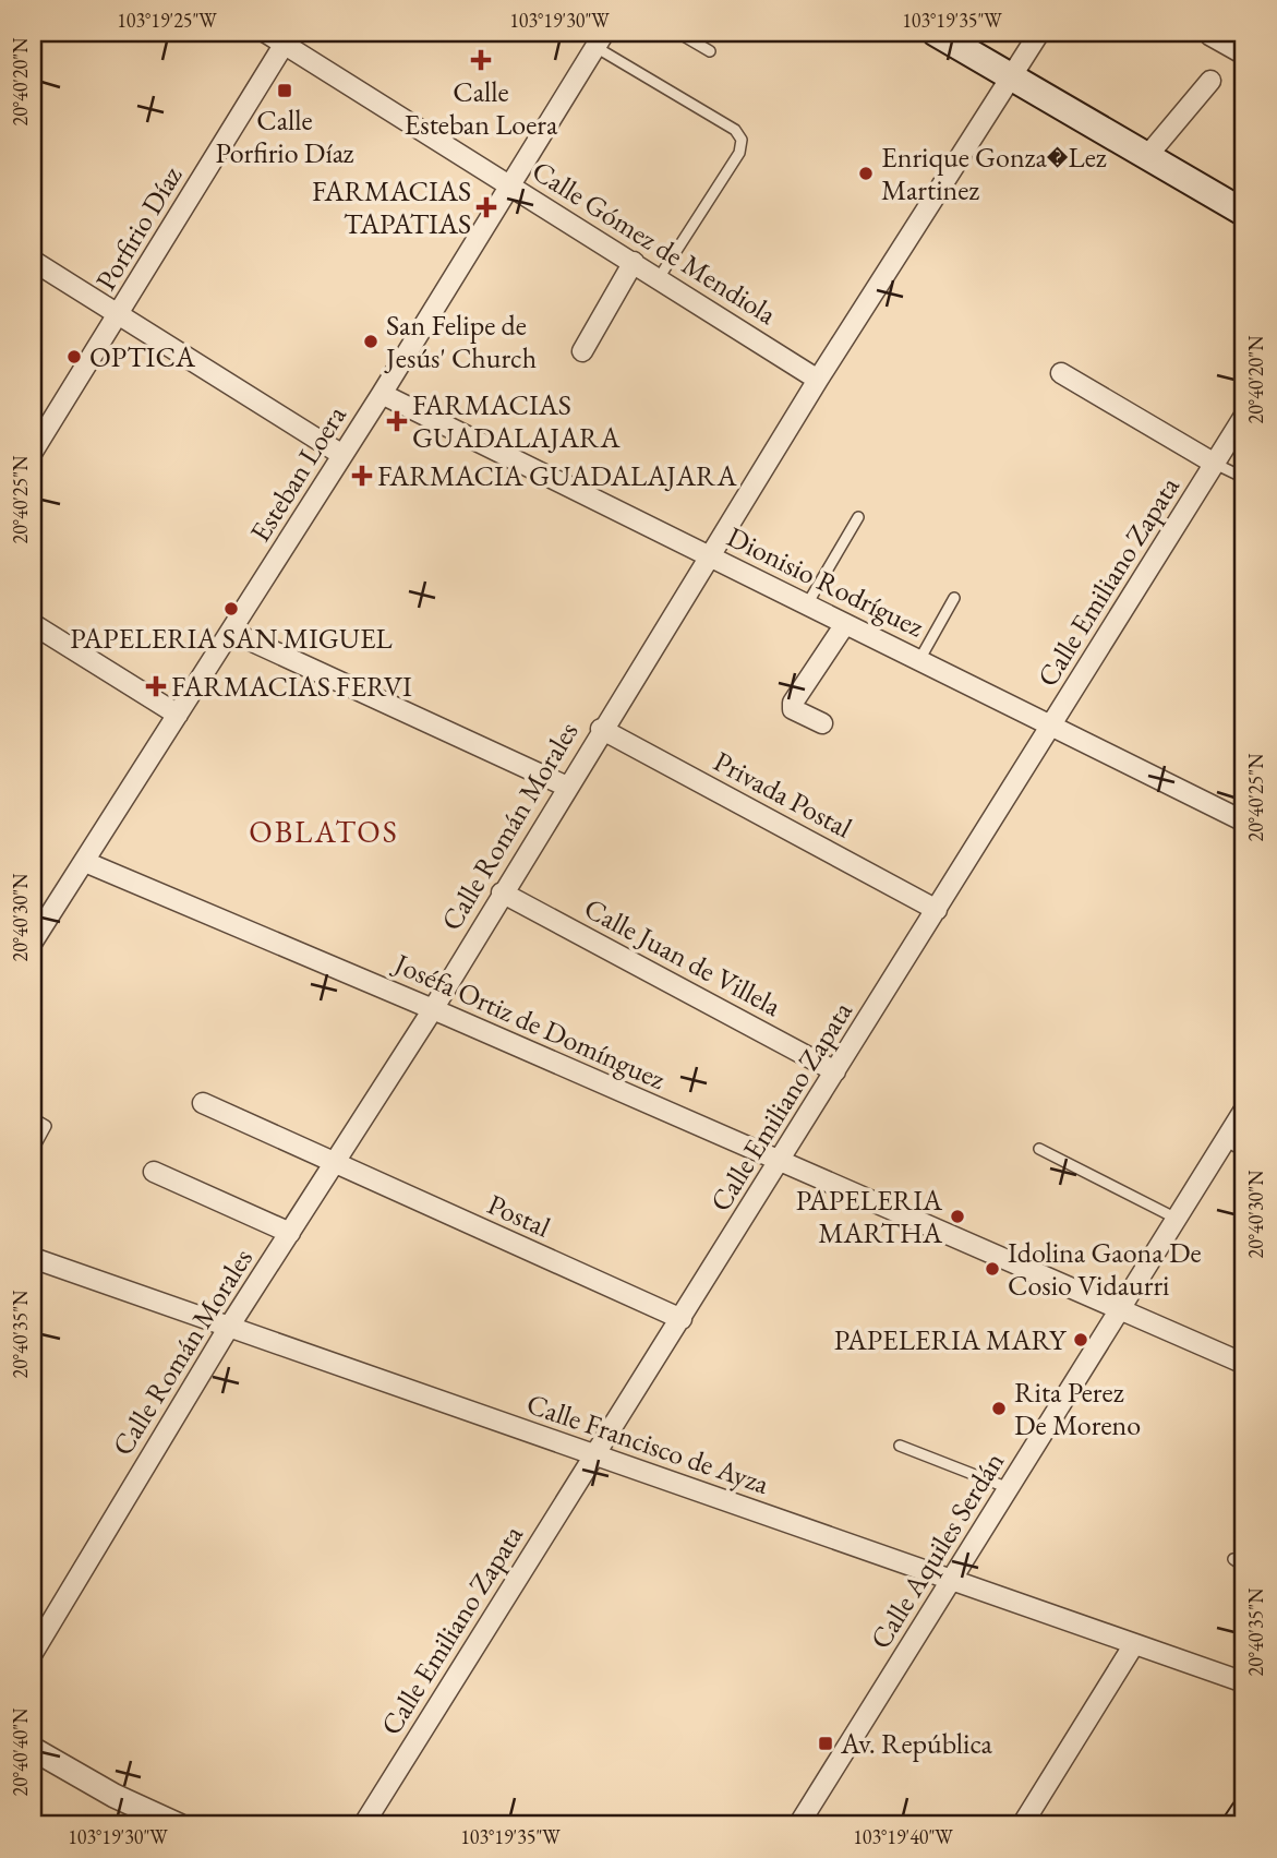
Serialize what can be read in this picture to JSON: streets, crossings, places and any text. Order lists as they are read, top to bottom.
{
  "streets": {
    "street": [
      "Porfirio Díaz",
      "Calle Gómez de Mendiola",
      "Esteban Loera",
      "Dionisio Rodríguez",
      "Calle Emiliano Zapata",
      "Privada Postal",
      "Calle Román Morales",
      "Calle Juan de Villela",
      "Joséfa Ortiz de Domínguez",
      "Postal",
      "Calle Francisco de Ayza",
      "Calle Aquiles Serdán"
    ]
  },
  "crossings": [
    ["Porfirio Díaz", "Calle Gómez de Mendiola"],
    ["Calle Gómez de Mendiola", "Esteban Loera"],
    ["Calle Gómez de Mendiola", "Calle Román Morales"],
    ["Esteban Loera", "Dionisio Rodríguez"],
    ["Esteban Loera", "Joséfa Ortiz de Domínguez"],
    ["Dionisio Rodríguez", "Calle Emiliano Zapata"],
    ["Dionisio Rodríguez", "Calle Román Morales"],
    ["Calle Emiliano Zapata", "Privada Postal"],
    ["Calle Emiliano Zapata", "Calle Juan de Villela"],
    ["Calle Emiliano Zapata", "Joséfa Ortiz de Domínguez"],
    ["Calle Emiliano Zapata", "Postal"],
    ["Calle Emiliano Zapata", "Calle Francisco de Ayza"],
    ["Privada Postal", "Calle Román Morales"],
    ["Calle Román Morales", "Calle Juan de Villela"],
    ["Calle Román Morales", "Joséfa Ortiz de Domínguez"],
    ["Calle Román Morales", "Postal"],
    ["Calle Román Morales", "Calle Francisco de Ayza"],
    ["Joséfa Ortiz de Domínguez", "Calle Aquiles Serdán"],
    ["Calle Francisco de Ayza", "Calle Aquiles Serdán"]
  ],
  "districts": ["OBLATOS"],
  "places": {
    "health": [
      "Calle Esteban Loera",
      "FARMACIAS TAPATIAS",
      "FARMACIAS GUADALAJARA",
      "FARMACIA GUADALAJARA",
      "FARMACIAS FERVI"
    ],
    "transit": ["Calle Porfirio Díaz", "Av. República"],
    "other": [
      "Enrique Gonza�Lez Martinez",
      "San Felipe de Jesús' Church",
      "OPTICA",
      "PAPELERIA SAN MIGUEL",
      "PAPELERIA MARTHA",
      "Idolina Gaona De Cosio Vidaurri",
      "PAPELERIA MARY",
      "Rita Perez De Moreno"
    ]
  },
  "coordinates": [
    "103°19'25\"W",
    "103°19'30\"W",
    "103°19'35\"W",
    "20°40'20\"N",
    "20°40'25\"N",
    "20°40'30\"N",
    "20°40'35\"N",
    "20°40'40\"N",
    "103°19'40\"W"
  ]
}
